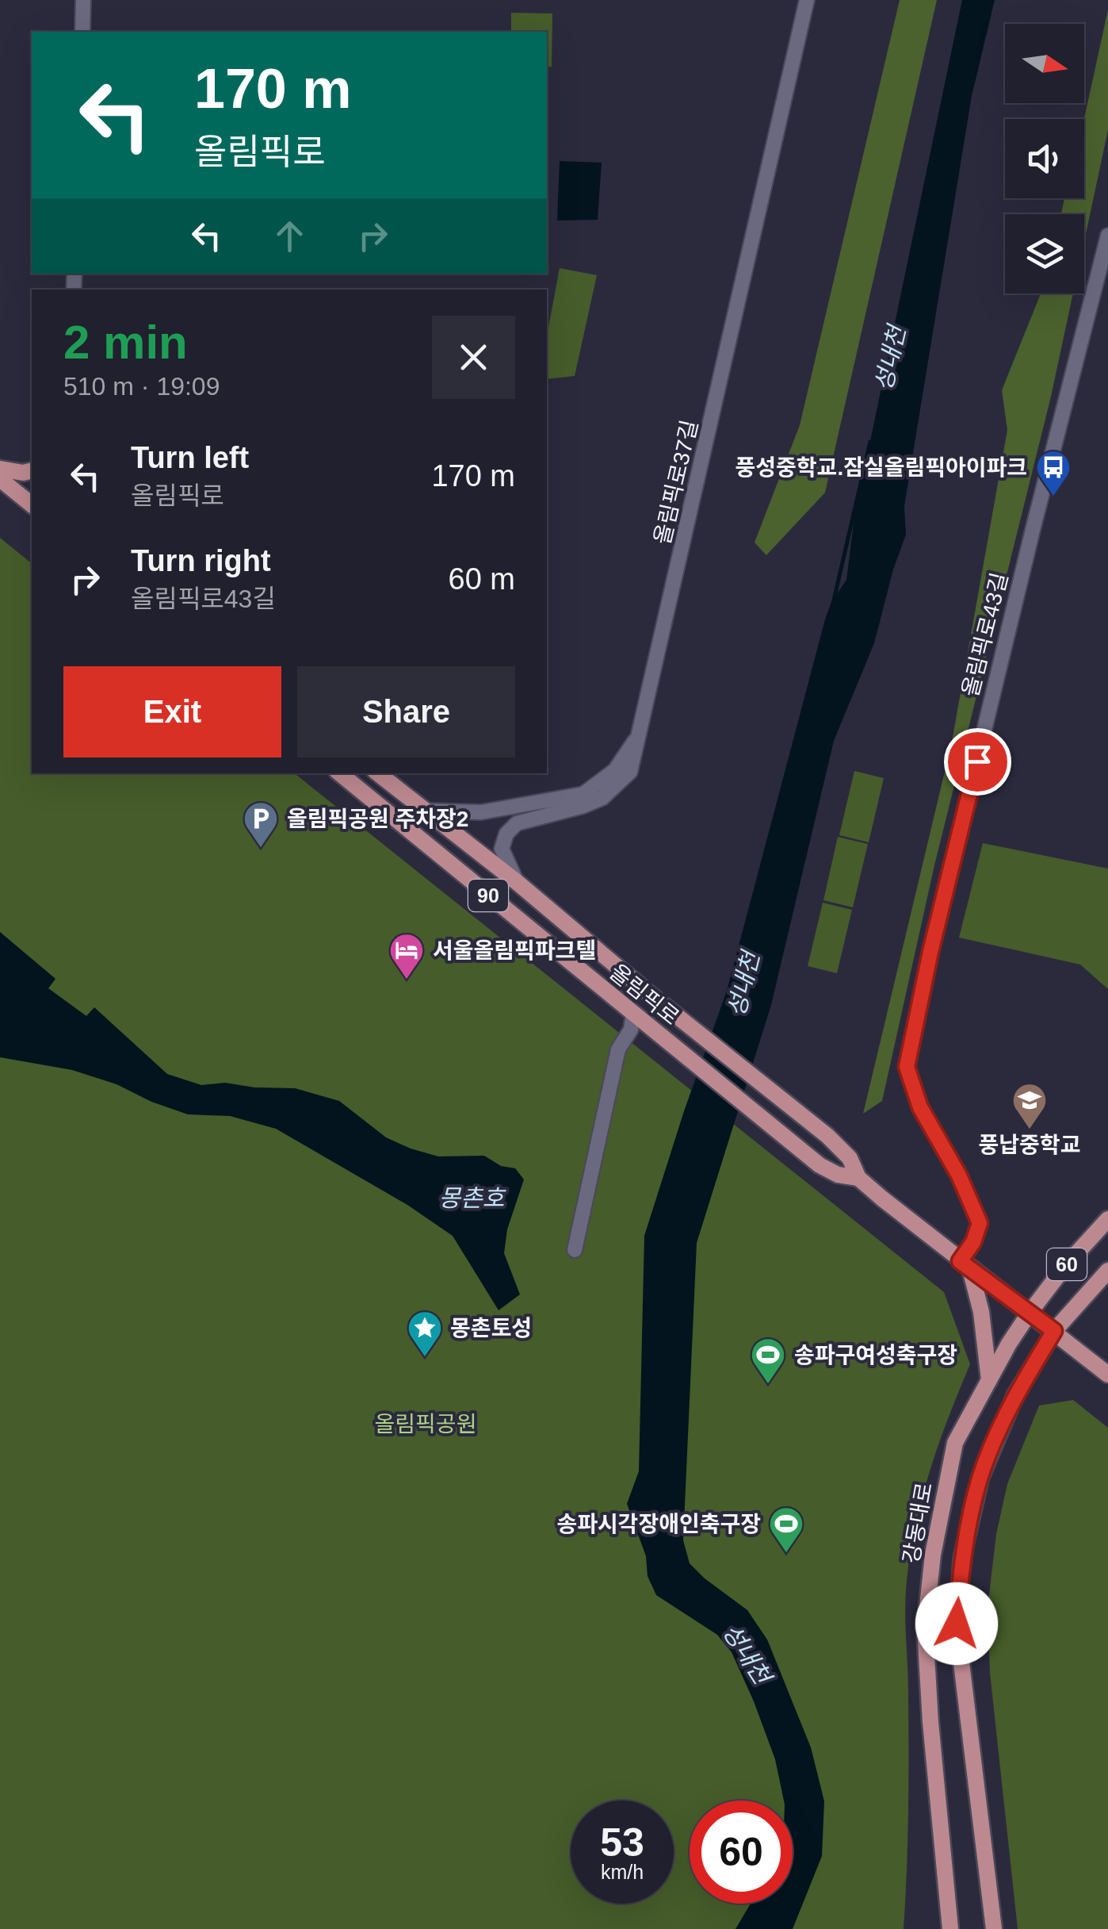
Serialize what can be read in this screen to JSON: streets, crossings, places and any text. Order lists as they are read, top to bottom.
{
  "streets": {
    "main road": [
      "90",
      "올림픽로",
      "60",
      "강동대로"
    ],
    "street": ["올림픽로37길", "올림픽로43길"]
  },
  "crossings": [
    ["올림픽로37길", "올림픽로"],
    ["올림픽로43길", "올림픽로"],
    ["올림픽로", "60"],
    ["올림픽로", "강동대로"]
  ],
  "water": ["성내천", "몽촌호"],
  "parks": ["올림픽공원"],
  "places": {
    "bus stop": ["풍성중학교.잠실올림픽아이파크"],
    "parking": ["올림픽공원 주차장2"],
    "hotel": ["서울올림픽파크텔"],
    "school or university": ["풍납중학교"],
    "place": ["몽촌토성"],
    "sports": ["송파구여성축구장", "송파시각장애인축구장"]
  },
  "north": "right",
  "page": {
    "turn": ["170 m", "올림픽로"],
    "heading": ["2 min", "510 m · 19:09"],
    "list": [
      {
        "name": "Turn left",
        "note": "올림픽로",
        "value": "170 m"
      },
      {
        "name": "Turn right",
        "note": "올림픽로43길",
        "value": "60 m"
      }
    ],
    "buttons": ["Exit", "Share"],
    "speed": "53 km/h",
    "limit": "60"
  }
}
